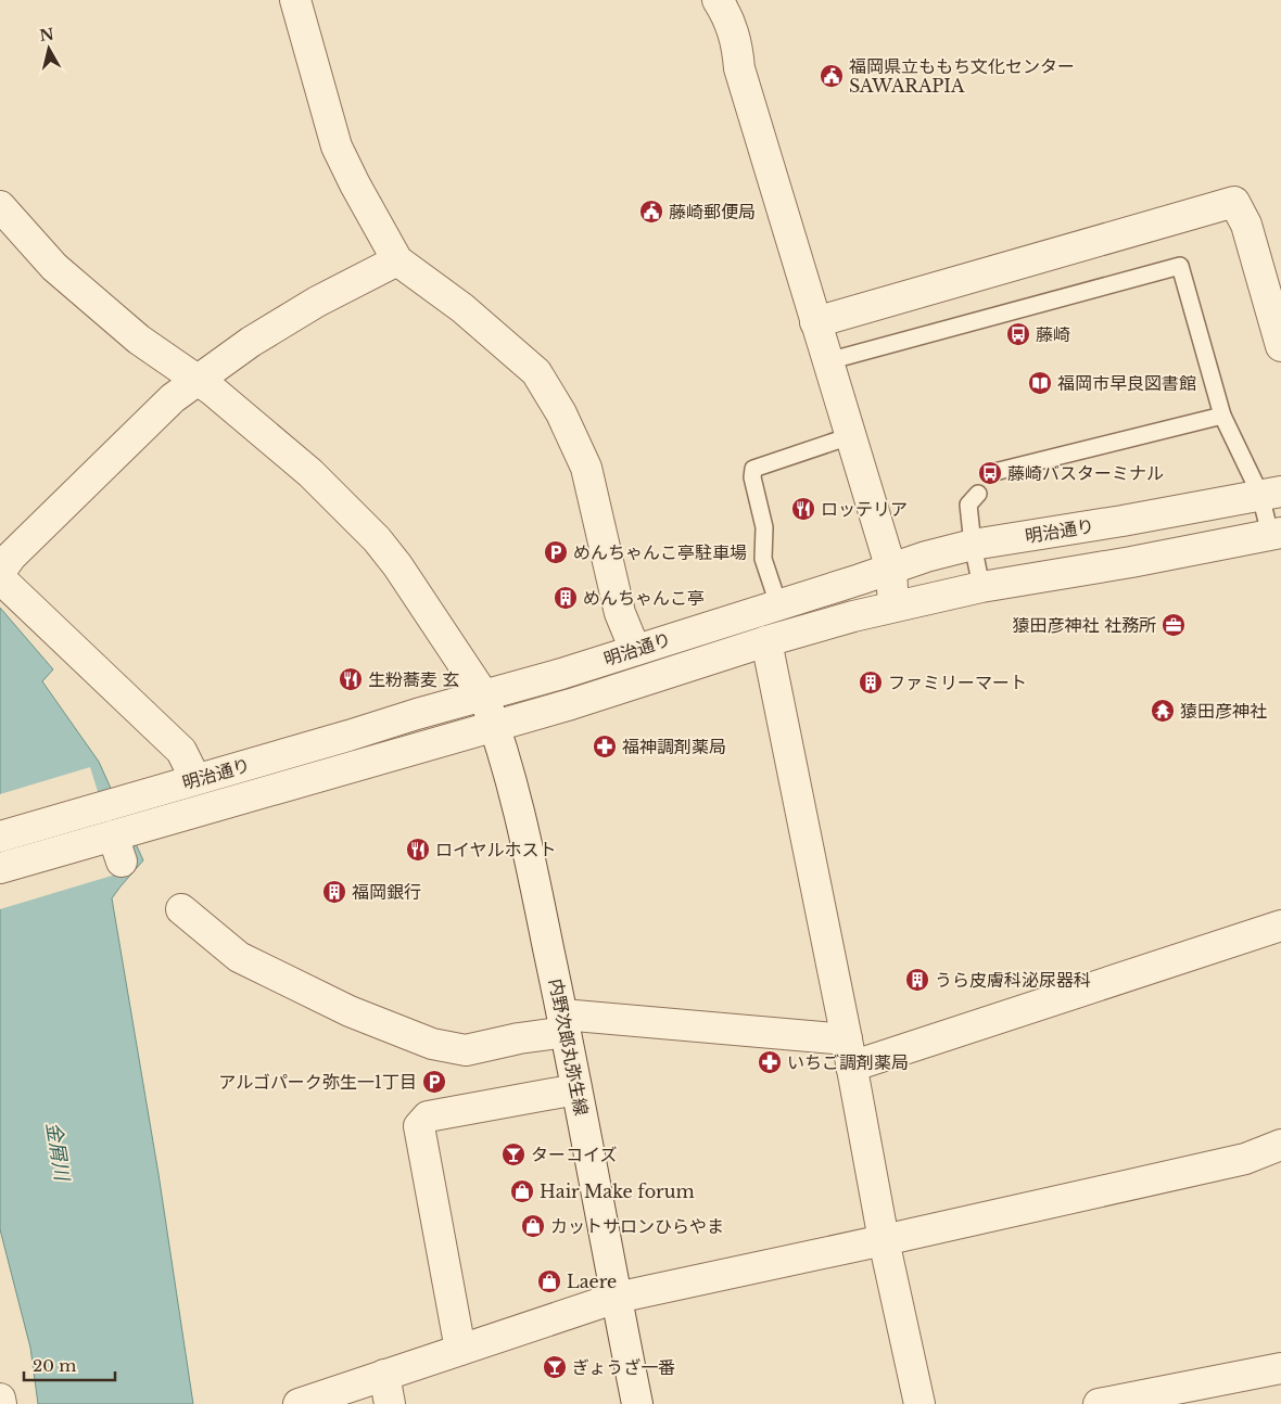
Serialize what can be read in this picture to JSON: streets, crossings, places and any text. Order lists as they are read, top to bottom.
{
  "streets": {
    "street": ["明治通り", "内野次郎丸弥生線"]
  },
  "crossings": [
    ["明治通り", "内野次郎丸弥生線"]
  ],
  "water": ["金屑川"],
  "places": {
    "public building": ["福岡県立ももち文化センター SAWARAPIA", "藤崎郵便局"],
    "bus stop": ["藤崎", "藤崎バスターミナル"],
    "library": ["福岡市早良図書館"],
    "restaurant": ["ロッテリア", "生粉蕎麦 玄", "ロイヤルホスト"],
    "parking": ["めんちゃんこ亭駐車場", "アルゴパーク弥生一1丁目"],
    "building": [
      "めんちゃんこ亭",
      "ファミリーマート",
      "福岡銀行",
      "うら皮膚科泌尿器科"
    ],
    "office": ["猿田彦神社 社務所"],
    "temple": ["猿田彦神社"],
    "pharmacy": ["福神調剤薬局", "いちご調剤薬局"],
    "bar": ["ターコイズ", "ぎょうざ一番"],
    "shop": ["Hair Make forum", "カットサロンひらやま", "Laere"]
  },
  "scale_bar": "20 m",
  "north": "top"
}
